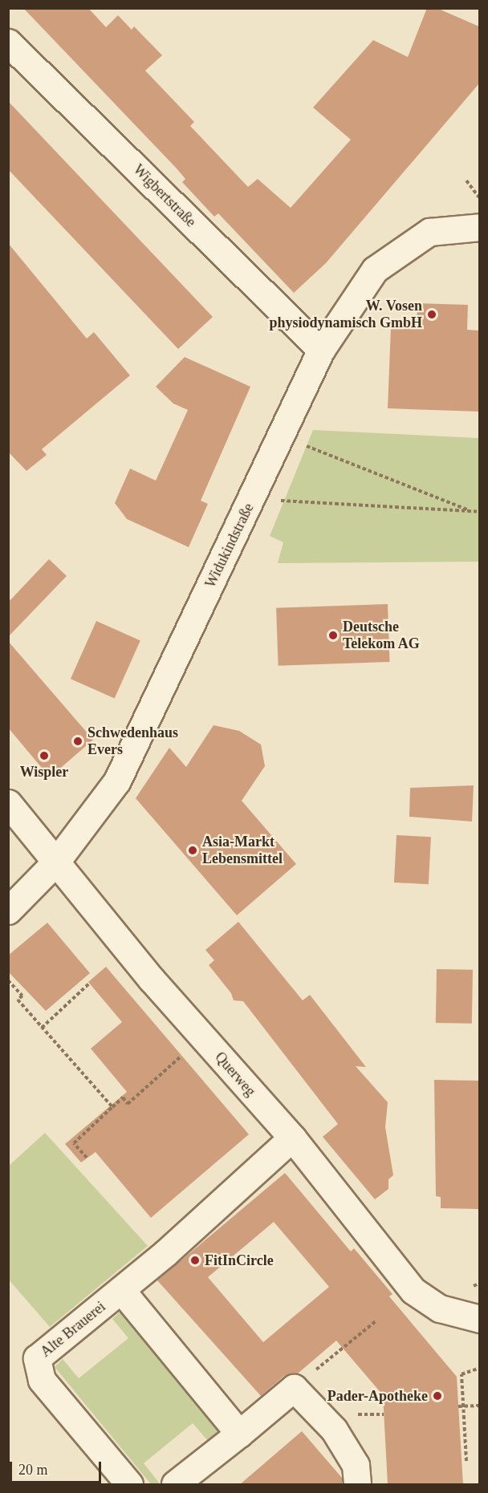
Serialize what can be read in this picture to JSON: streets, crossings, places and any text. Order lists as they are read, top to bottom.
{
  "streets": {
    "street": [
      "Wigbertstraße",
      "Widukindstraße",
      "Querweg",
      "Alte Brauerei"
    ]
  },
  "crossings": [
    ["Wigbertstraße", "Widukindstraße"],
    ["Widukindstraße", "Querweg"],
    ["Querweg", "Alte Brauerei"]
  ],
  "places": [
    "W. Vosen physiodynamisch GmbH",
    "Deutsche Telekom AG",
    "Schwedenhaus Evers",
    "Wispler",
    "Asia-Markt Lebensmittel",
    "FitInCircle",
    "Pader-Apotheke"
  ],
  "scale_bar": "20 m"
}
